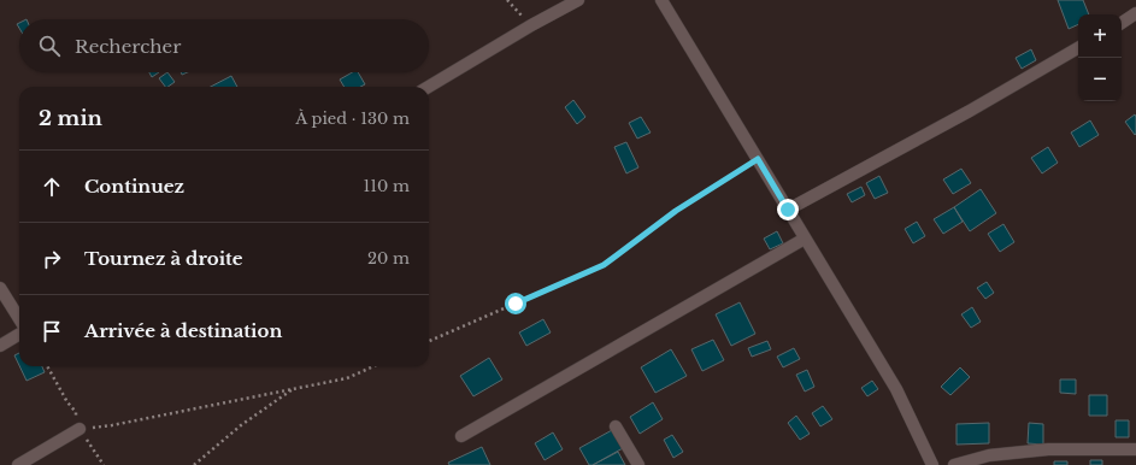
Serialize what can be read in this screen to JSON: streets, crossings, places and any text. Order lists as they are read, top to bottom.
{
  "page": {
    "map_buttons": ["+", "−"],
    "search": "Rechercher",
    "heading": ["2 min", "À pied · 130 m"],
    "list": [
      ["Continuez", "110 m"],
      ["Tournez à droite", "20 m"],
      "Arrivée à destination"
    ]
  }
}
